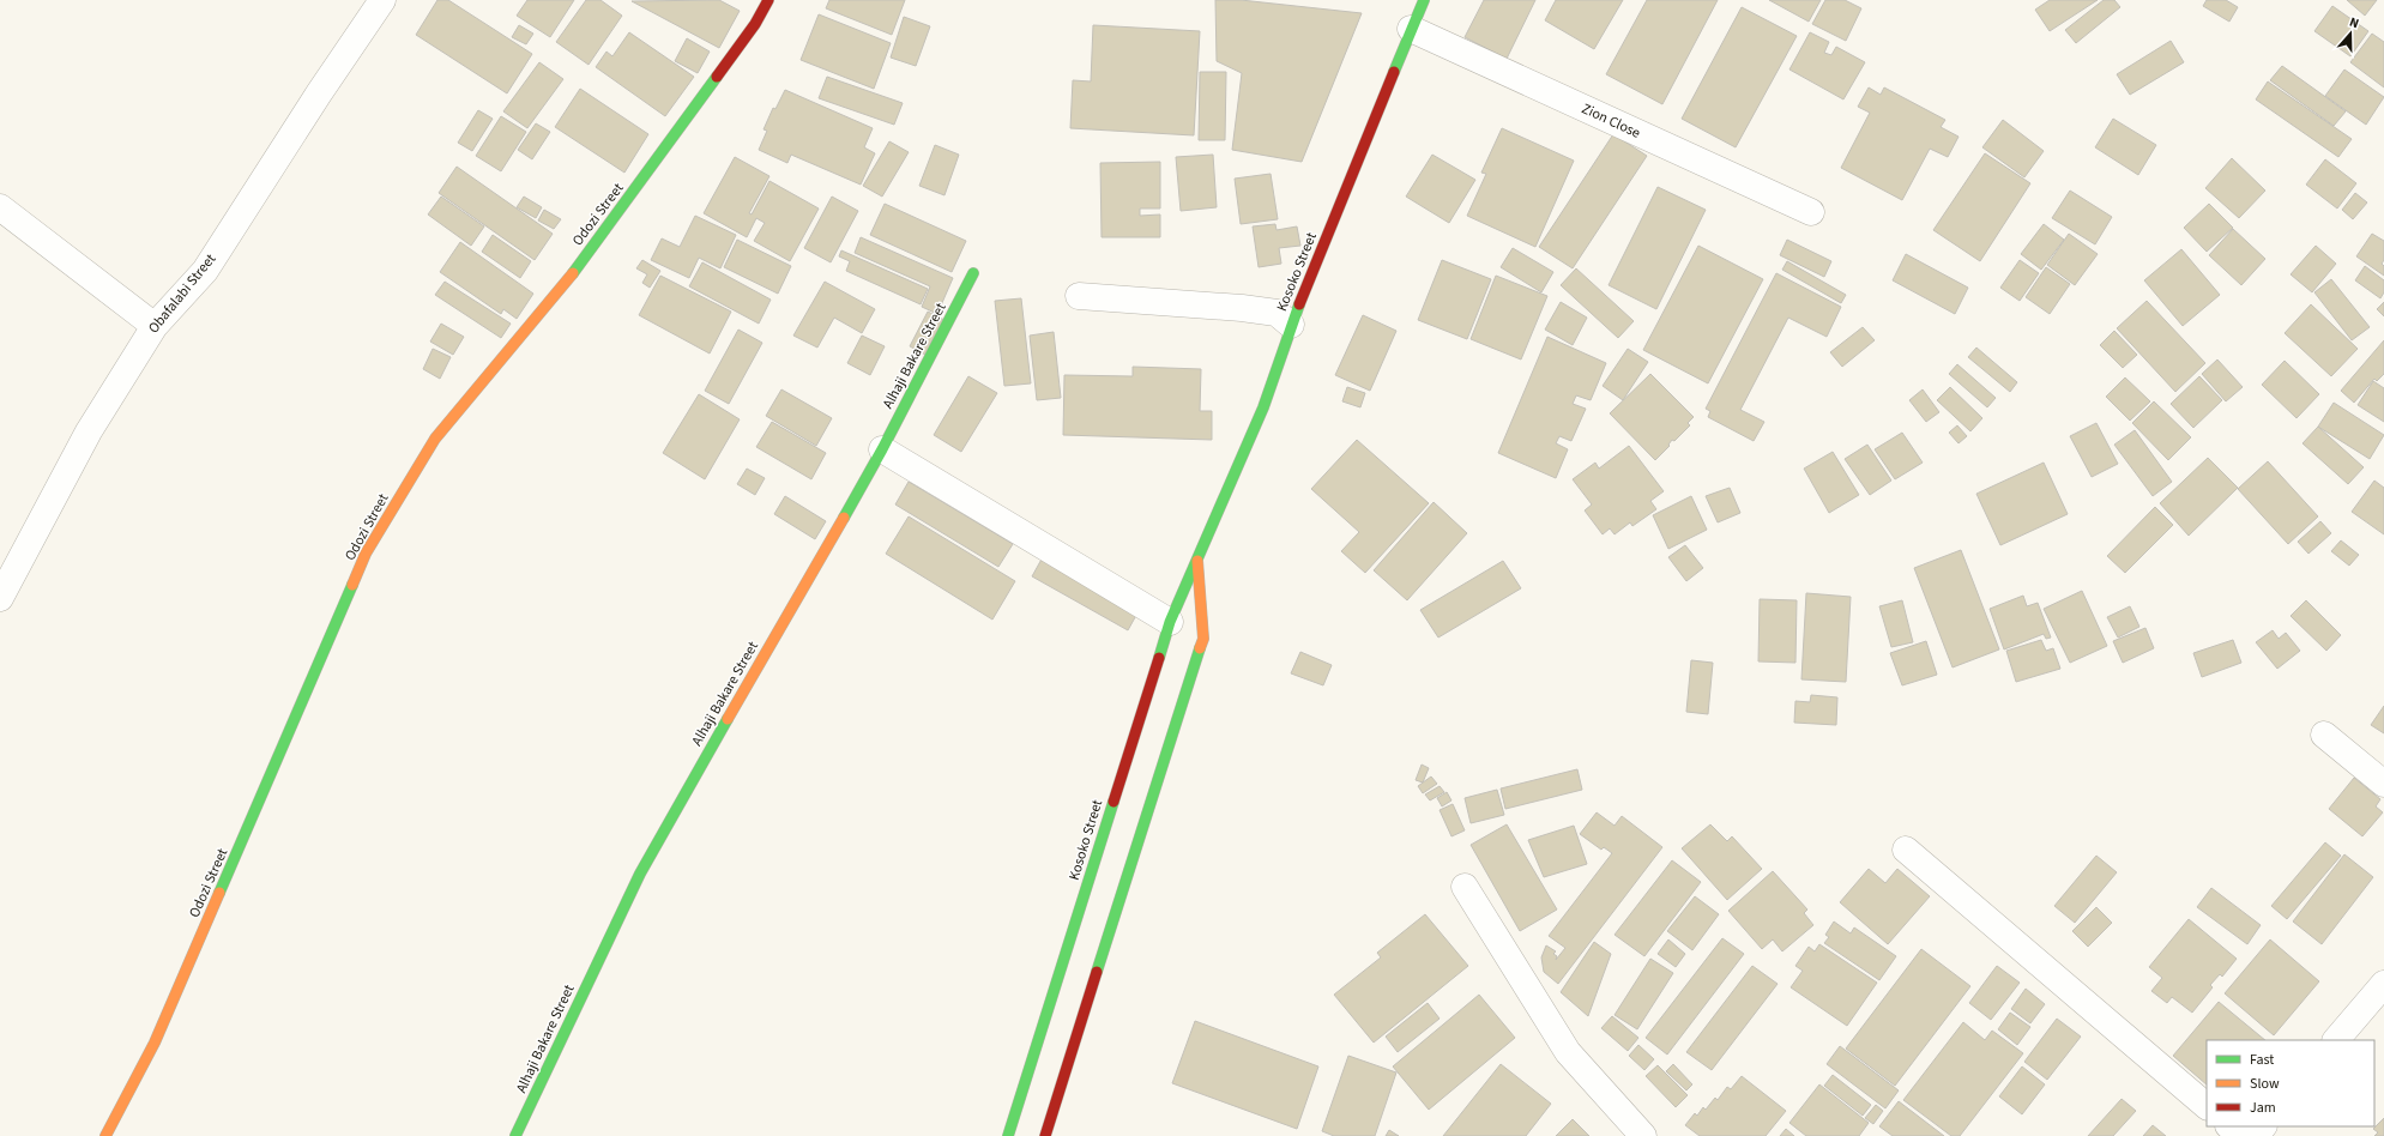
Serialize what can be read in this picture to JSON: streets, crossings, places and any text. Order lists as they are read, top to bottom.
{
  "streets": {
    "street": [
      "Zion Close",
      "Odozi Street",
      "Kosoko Street",
      "Obafalabi Street",
      "Alhaji Bakare Street"
    ]
  },
  "crossings": [
    ["Zion Close", "Kosoko Street"]
  ],
  "legend": ["Fast", "Slow", "Jam"],
  "north": "top"
}
